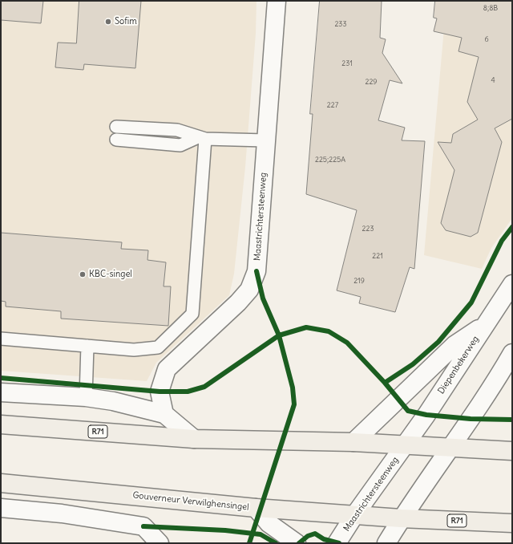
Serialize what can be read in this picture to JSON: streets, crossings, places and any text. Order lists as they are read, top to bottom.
{
  "streets": {
    "highway": ["R71", "Gouverneur Verwilghensingel"],
    "street": ["Maastrichtersteenweg", "Diepenbekerweg"]
  },
  "crossings": [
    ["Maastrichtersteenweg", "Diepenbekerweg"],
    ["Maastrichtersteenweg", "R71"],
    ["Maastrichtersteenweg", "Gouverneur Verwilghensingel"],
    ["Diepenbekerweg", "R71"],
    ["R71", "Gouverneur Verwilghensingel"]
  ],
  "places": ["Sofim", "KBC-singel"],
  "house_numbers": [
    "8;8B",
    "233",
    "6",
    "231",
    "4",
    "229",
    "227",
    "225;225A",
    "223",
    "221",
    "219"
  ]
}
